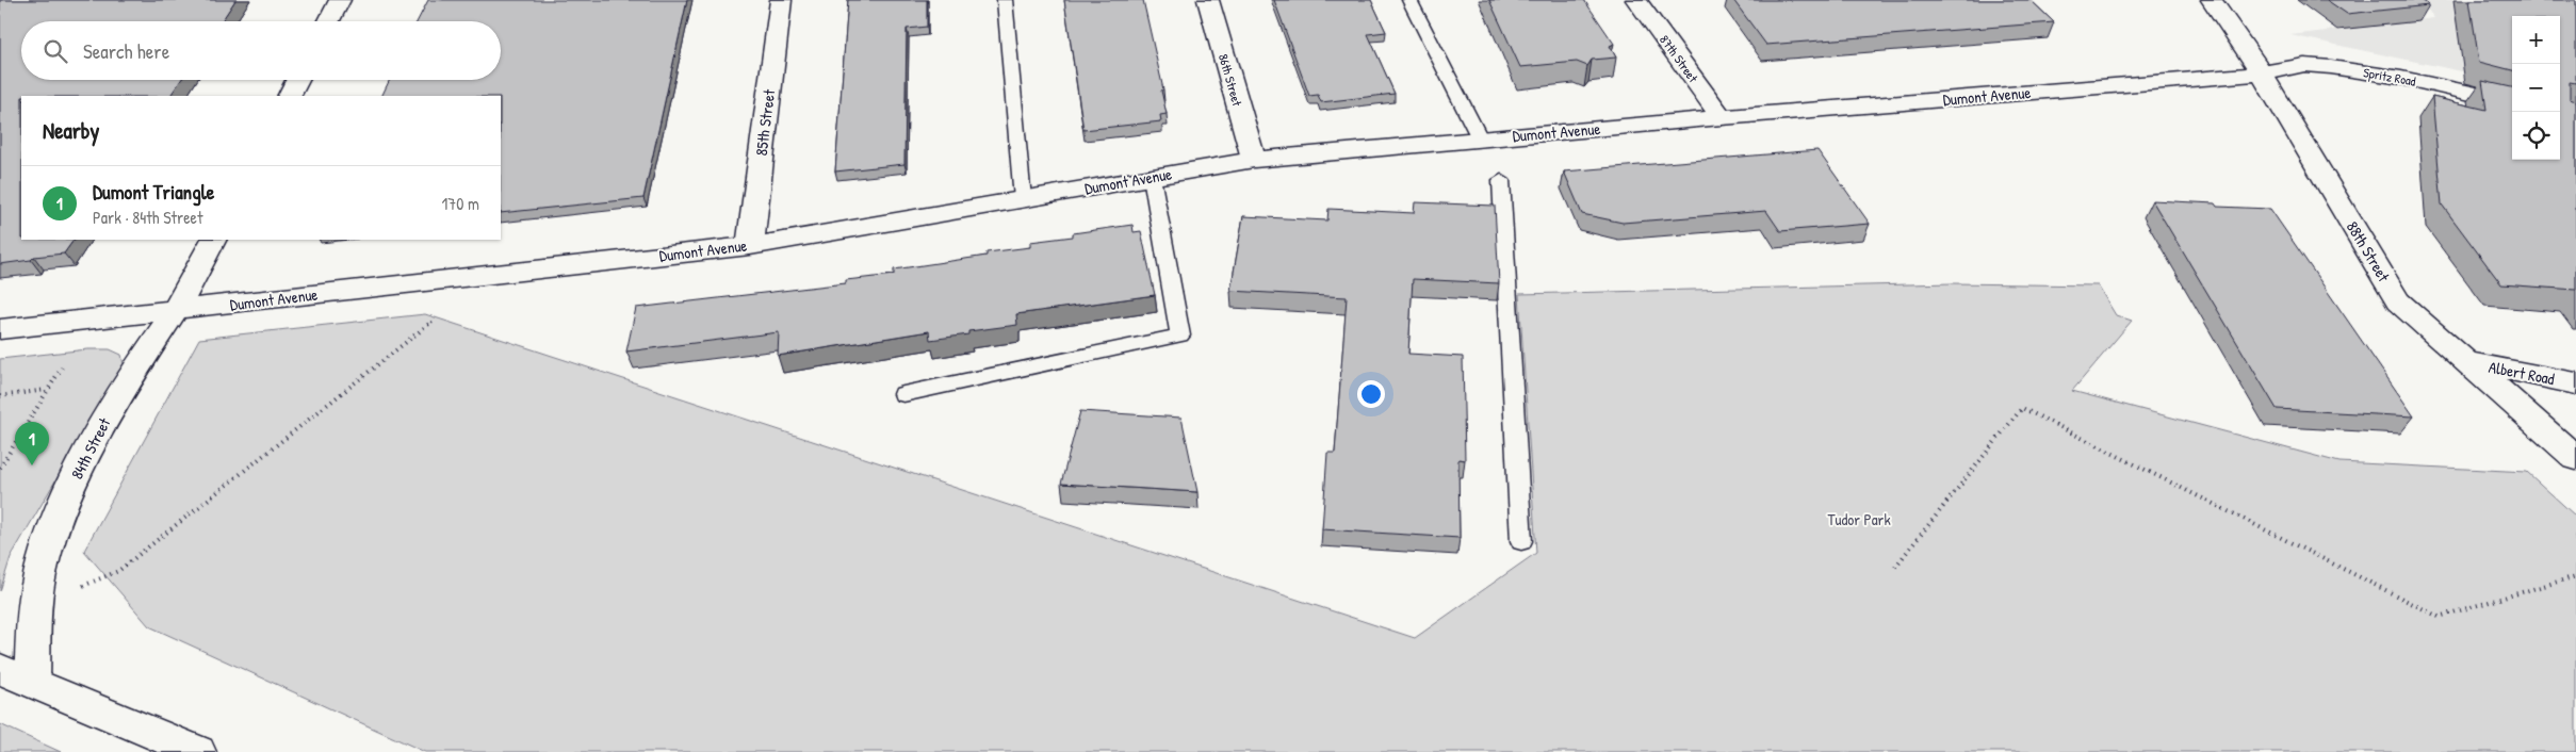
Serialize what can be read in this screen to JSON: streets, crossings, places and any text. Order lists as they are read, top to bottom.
{
  "streets": {
    "street": [
      "87th Street",
      "Spritz Road",
      "86th Street",
      "Dumont Avenue",
      "85th Street",
      "88th Street",
      "Albert Road",
      "84th Street"
    ]
  },
  "crossings": [
    ["87th Street", "Dumont Avenue"],
    ["Spritz Road", "Dumont Avenue"],
    ["Spritz Road", "88th Street"],
    ["86th Street", "Dumont Avenue"],
    ["Dumont Avenue", "85th Street"],
    ["Dumont Avenue", "88th Street"],
    ["Dumont Avenue", "84th Street"],
    ["88th Street", "Albert Road"]
  ],
  "parks": ["Tudor Park"],
  "page": {
    "map_buttons": ["+", "−"],
    "search": "Search here",
    "heading": "Nearby",
    "list": [
      {
        "mark": "1",
        "name": "Dumont Triangle",
        "note": "Park · 84th Street",
        "value": "170 m"
      }
    ],
    "pins": "1"
  }
}
